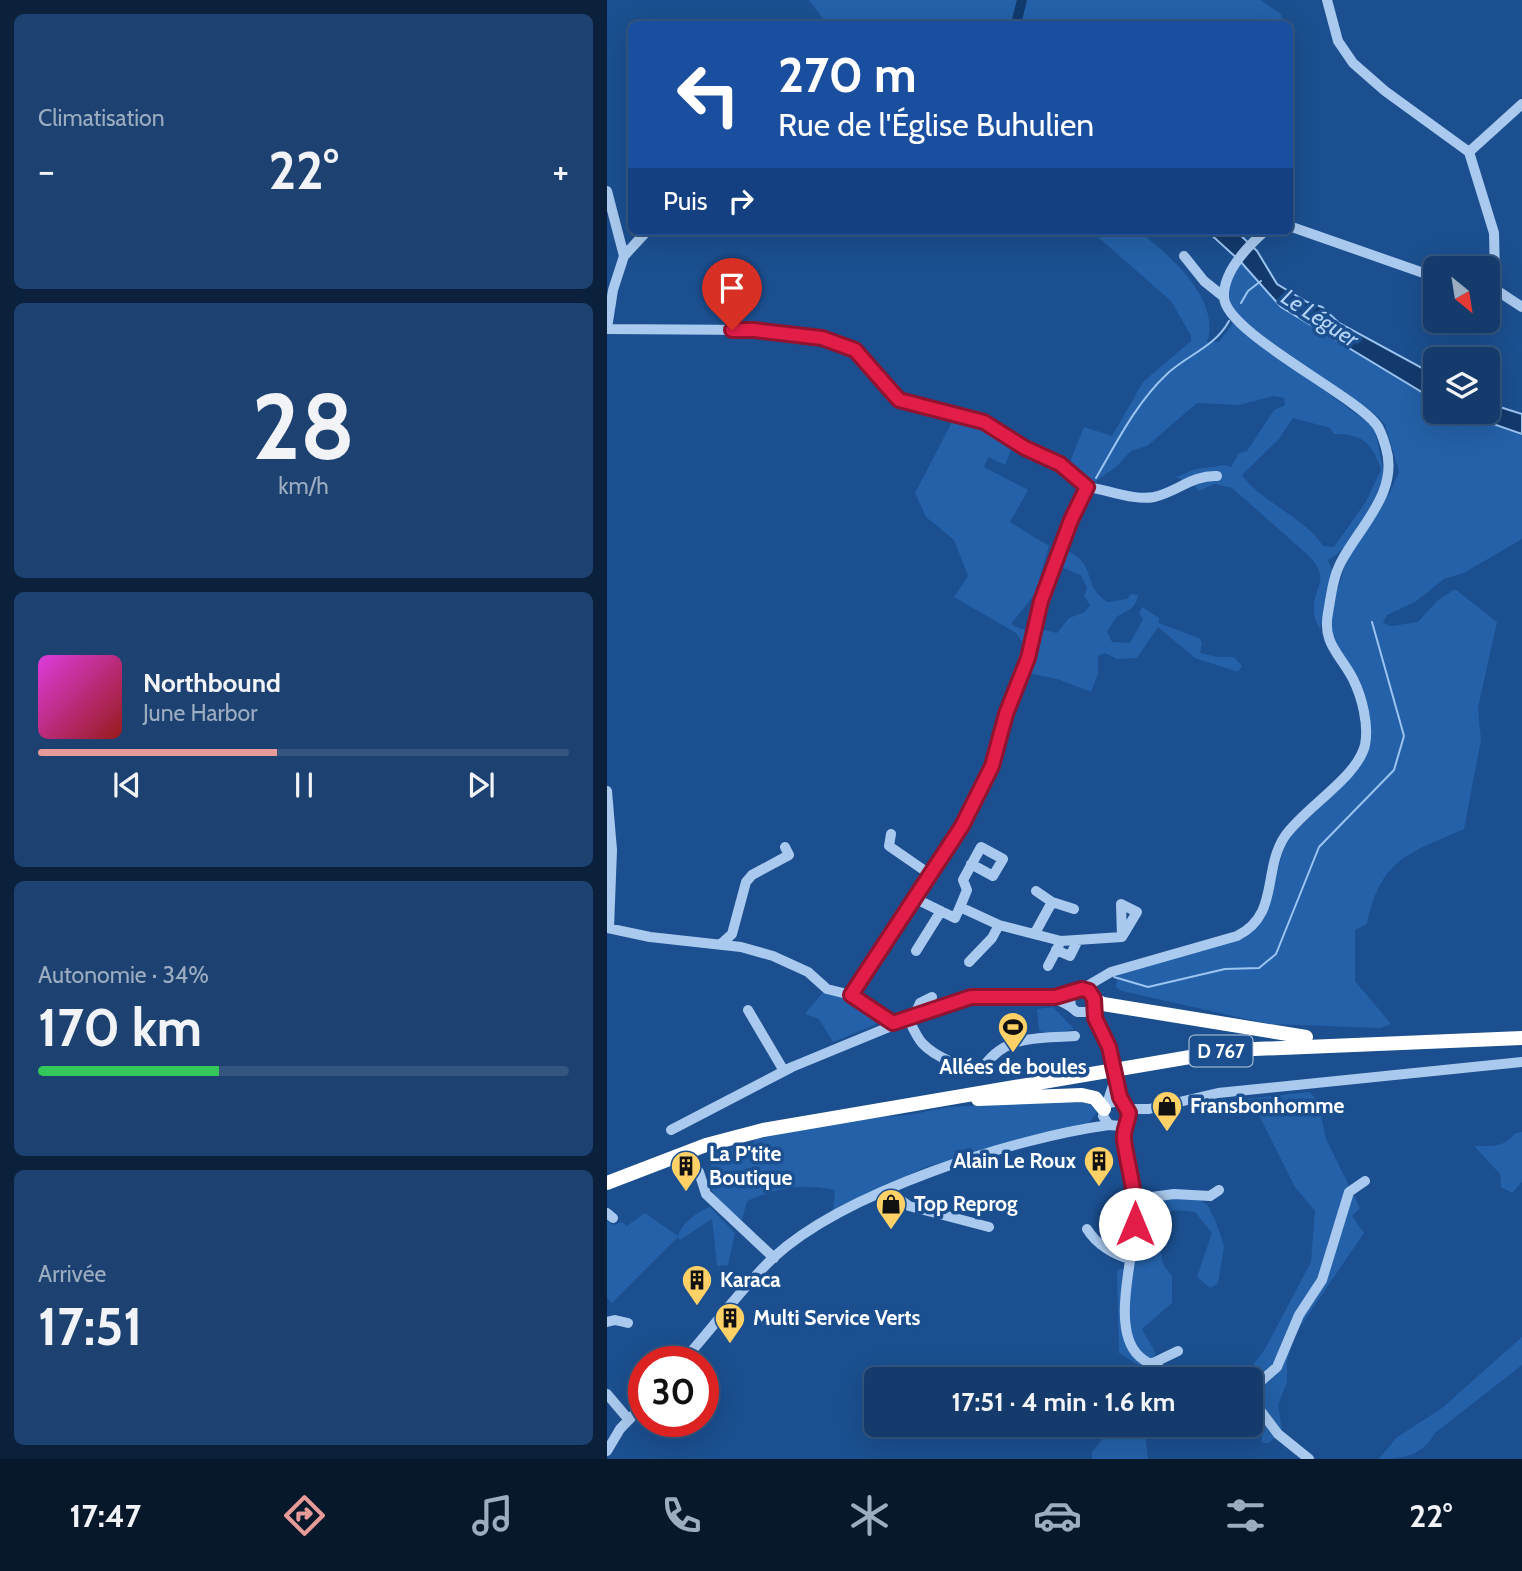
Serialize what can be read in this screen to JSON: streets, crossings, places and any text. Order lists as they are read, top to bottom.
{
  "streets": {
    "highway": ["D 767"]
  },
  "water": ["Le Léguer"],
  "places": {
    "sports": ["Allées de boules"],
    "shop": ["Fransbonhomme", "Top Reprog"],
    "building": [
      "Alain Le Roux",
      "La P'tite Boutique",
      "Karaca",
      "Multi Service Verts"
    ]
  },
  "north": "bottom right",
  "page": {
    "tile": [
      "Climatisation",
      ["28", "km/h"],
      ["Autonomie · 34%", "170 km"],
      ["Arrivée", "17:51"]
    ],
    "turn": ["270 m", "Rue de l'Église Buhulien"],
    "heat": ["−", "22°", "+"],
    "then": "Puis",
    "song": ["Northbound", "June Harbor"],
    "limit": "30",
    "trip": "17:51 · 4 min · 1.6 km",
    "tabs": ["17:47", "22°"]
  }
}
